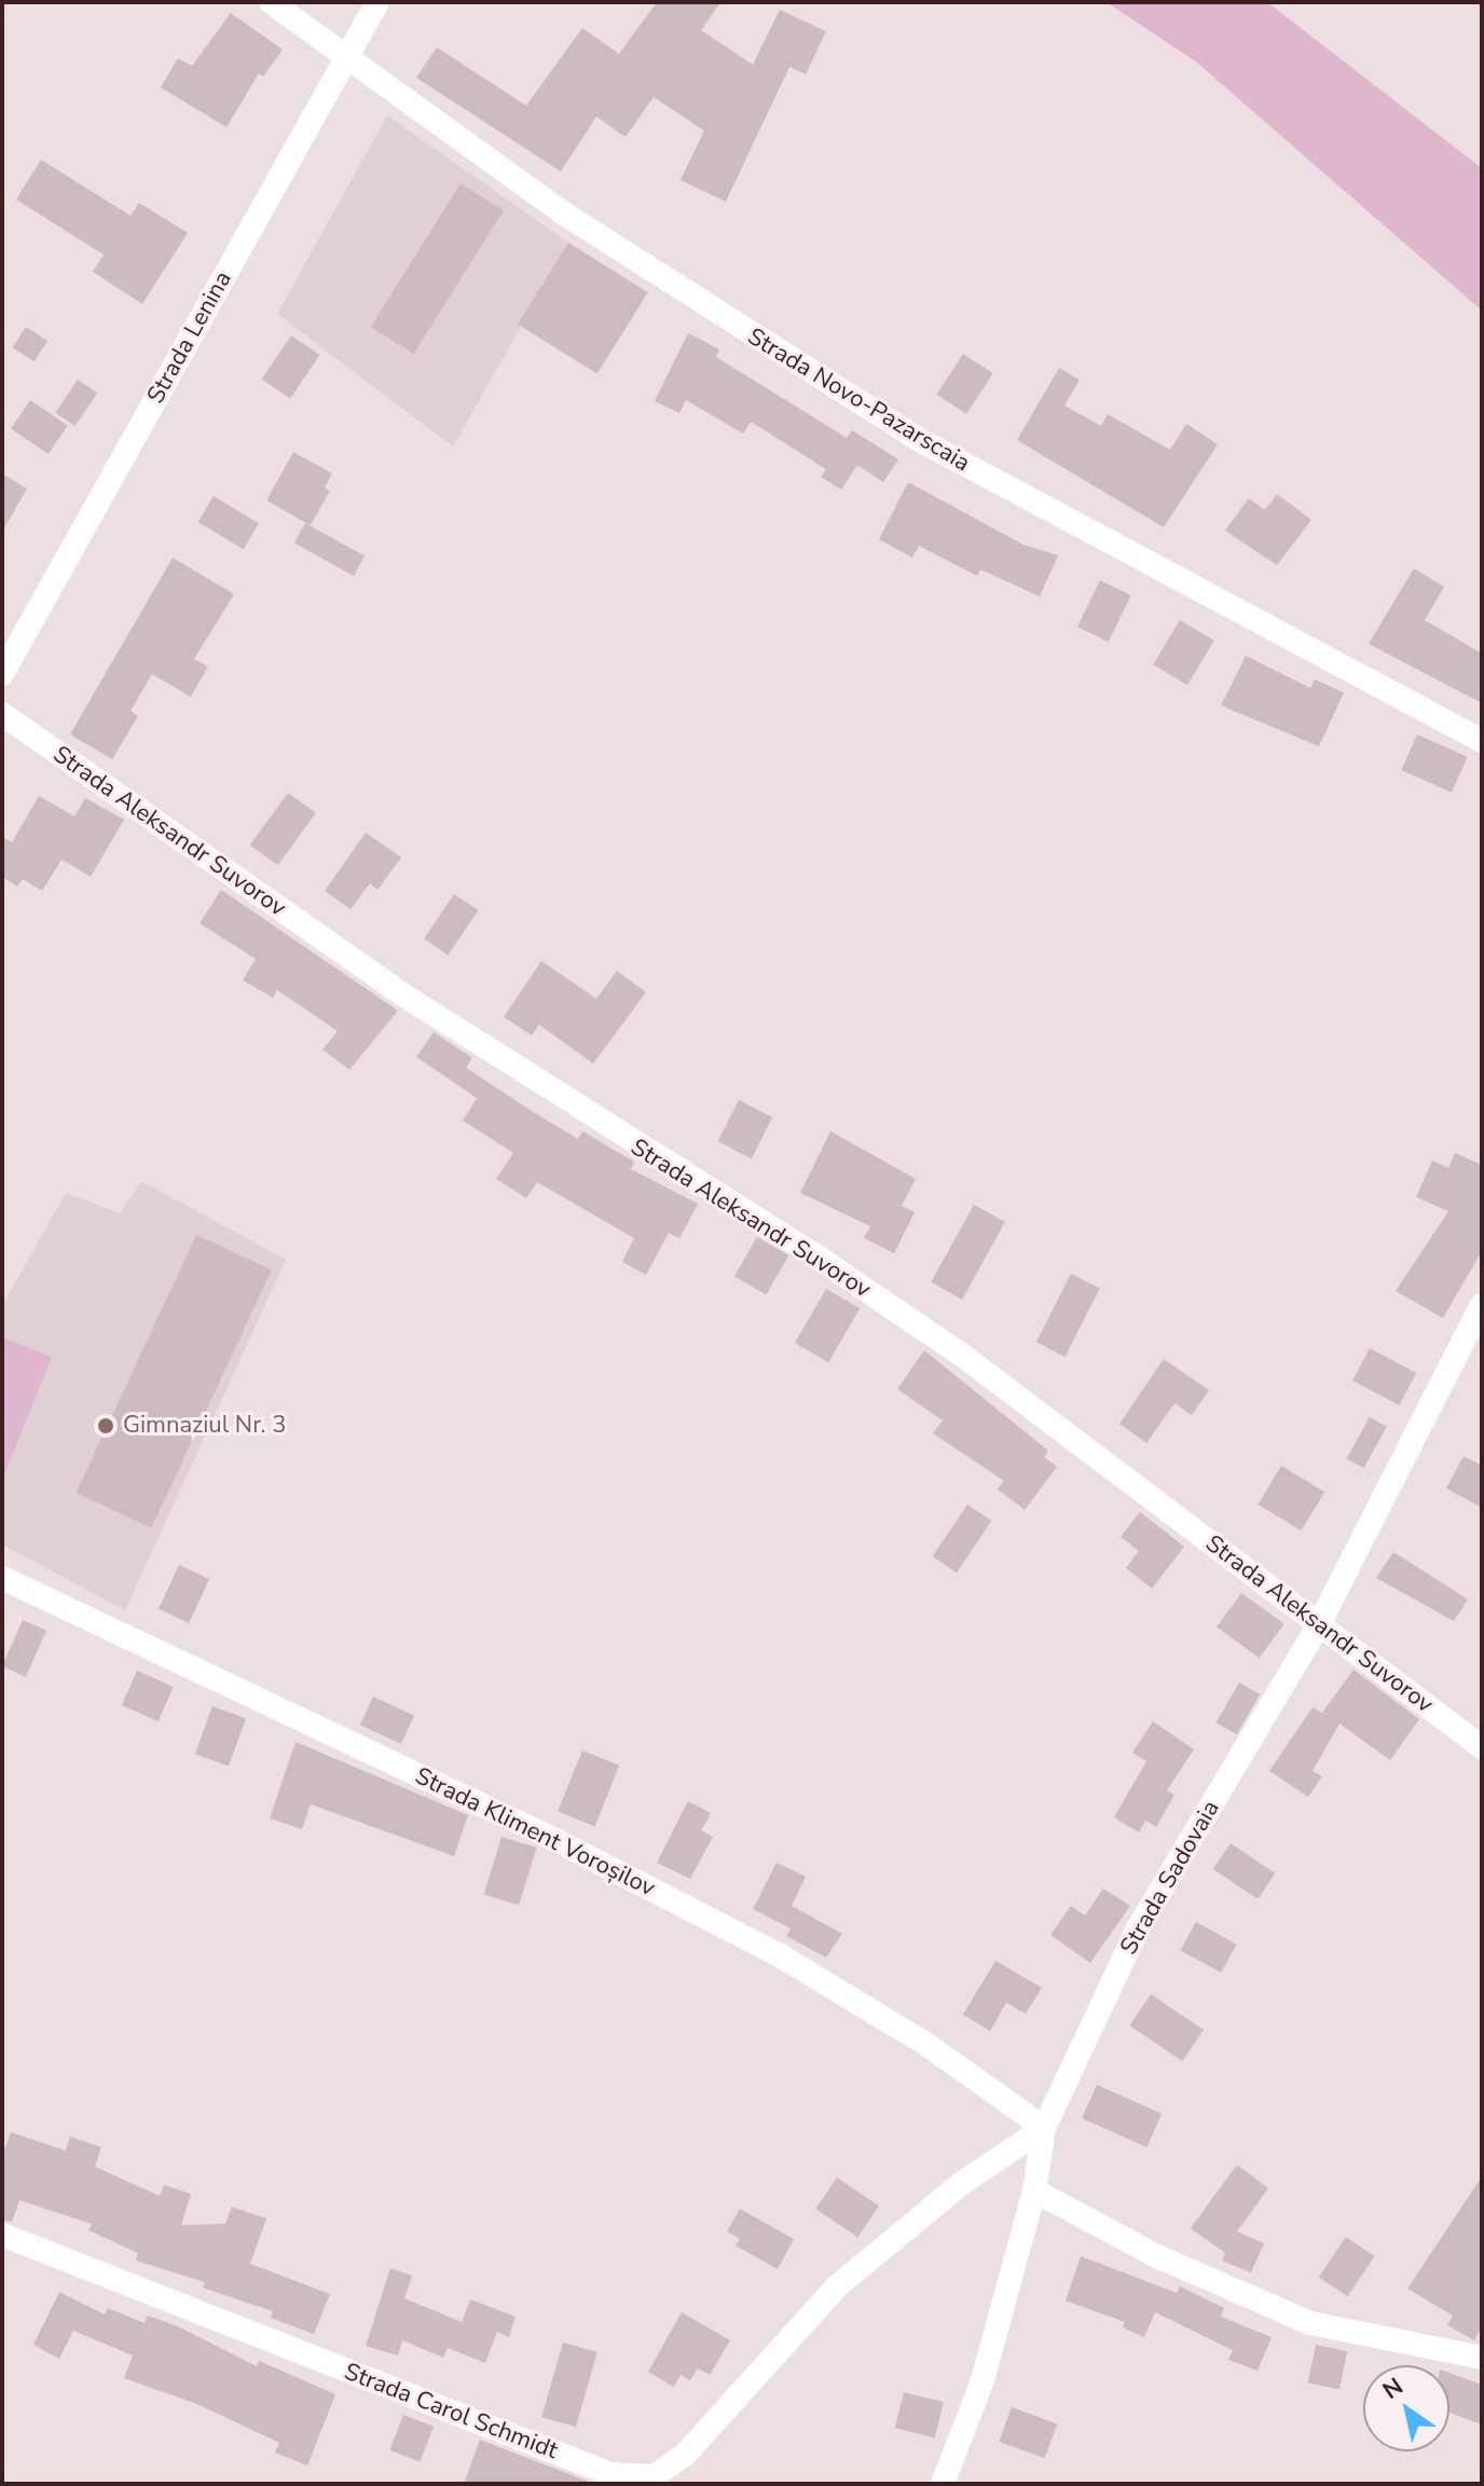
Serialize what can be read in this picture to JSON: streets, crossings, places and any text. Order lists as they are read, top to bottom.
{
  "streets": {
    "street": [
      "Strada Lenina",
      "Strada Novo-Pazarscaia",
      "Strada Aleksandr Suvorov",
      "Strada Kliment Voroșilov",
      "Strada Sadovaia",
      "Strada Carol Schmidt"
    ]
  },
  "crossings": [
    ["Strada Lenina", "Strada Novo-Pazarscaia"],
    ["Strada Aleksandr Suvorov", "Strada Sadovaia"],
    ["Strada Kliment Voroșilov", "Strada Sadovaia"],
    ["Strada Kliment Voroșilov", "Strada Carol Schmidt"],
    ["Strada Sadovaia", "Strada Carol Schmidt"]
  ],
  "places": ["Gimnaziul Nr. 3"],
  "north": "top left"
}
